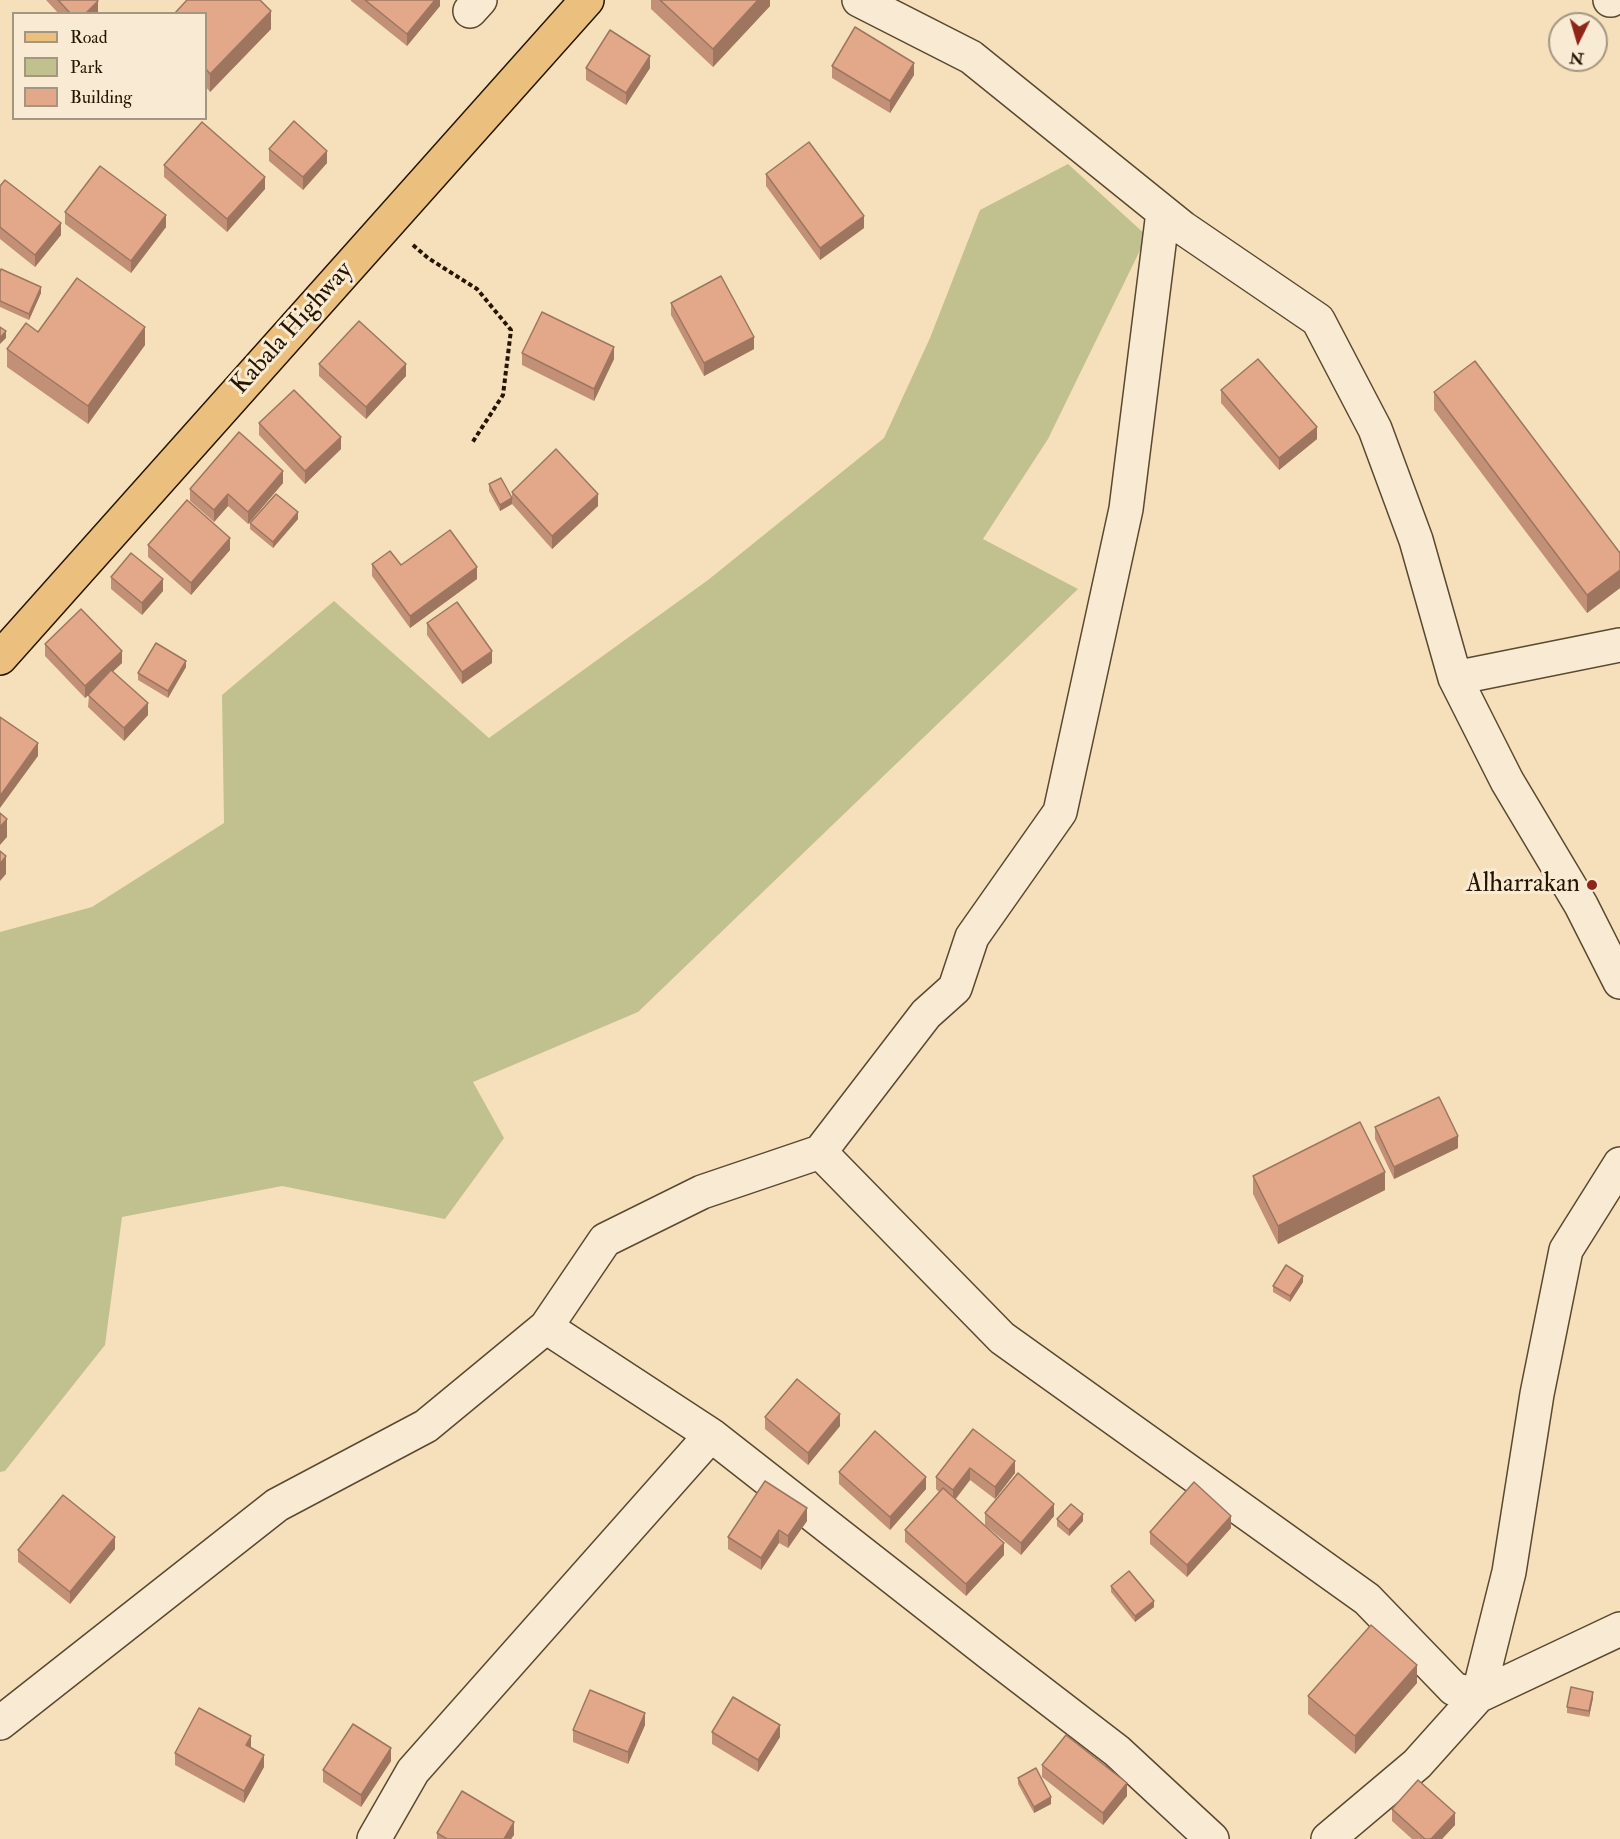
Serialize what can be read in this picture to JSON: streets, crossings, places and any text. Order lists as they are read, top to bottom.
{
  "streets": {
    "main road": ["Kabala Highway"]
  },
  "places": ["Alharrakan"],
  "legend": ["Road", "Park", "Building"],
  "north": "bottom"
}
